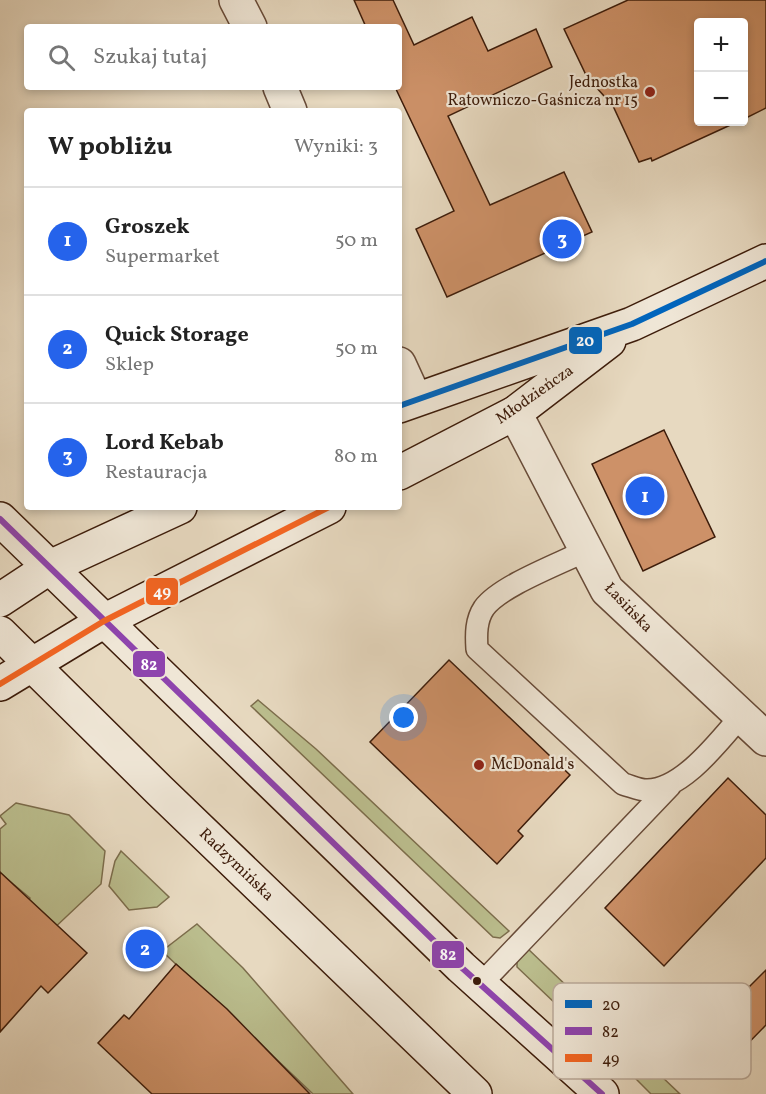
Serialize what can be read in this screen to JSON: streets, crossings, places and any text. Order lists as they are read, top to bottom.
{
  "streets": {
    "main road": ["Młodzieńcza", "Łasińska", "Radzymińska"]
  },
  "crossings": [
    ["Młodzieńcza", "Łasińska"]
  ],
  "places": ["Jednostka Ratowniczo-Gaśnicza nr 15", "McDonald's"],
  "lines": ["transit line 20", "transit line 49", "transit line 82"],
  "legend": ["20", "82", "49"],
  "page": {
    "map_buttons": ["+", "−"],
    "search": "Szukaj tutaj",
    "heading": ["W pobliżu", "Wyniki: 3"],
    "list": [
      {
        "mark": "1",
        "name": "Groszek",
        "note": "Supermarket",
        "value": "50 m"
      },
      {
        "mark": "2",
        "name": "Quick Storage",
        "note": "Sklep",
        "value": "50 m"
      },
      {
        "mark": "3",
        "name": "Lord Kebab",
        "note": "Restauracja",
        "value": "80 m"
      }
    ],
    "pins": ["3", "1", "2"]
  }
}
